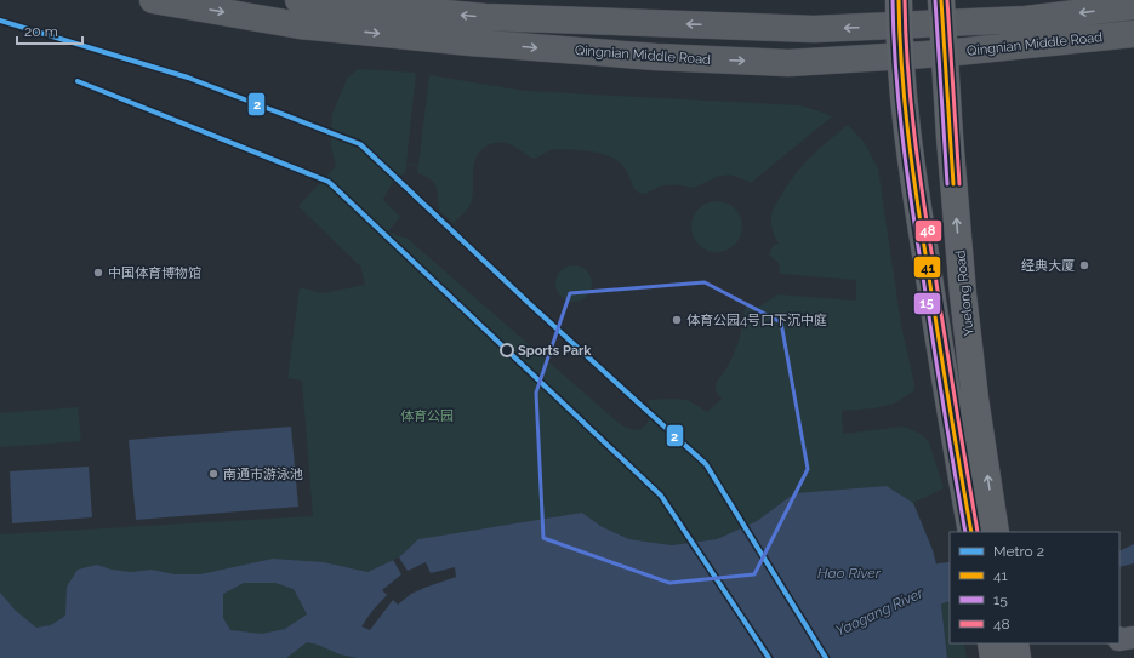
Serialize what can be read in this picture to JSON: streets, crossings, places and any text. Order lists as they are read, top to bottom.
{
  "streets": {
    "main road": ["Qingnian Middle Road", "Yuelong Road"]
  },
  "crossings": [
    ["Qingnian Middle Road", "Yuelong Road"]
  ],
  "water": ["Hao River", "Yaogang River"],
  "parks": ["体育公园"],
  "places": [
    "经典大厦",
    "中国体育博物馆",
    "体育公园4号口下沉中庭",
    "Sports Park",
    "南通市游泳池"
  ],
  "lines": [
    "transit line 41",
    "transit line 15",
    "transit line 48",
    "metro line 2"
  ],
  "legend": [
    "Metro 2",
    "41",
    "15",
    "48"
  ],
  "scale_bar": "20 m"
}
